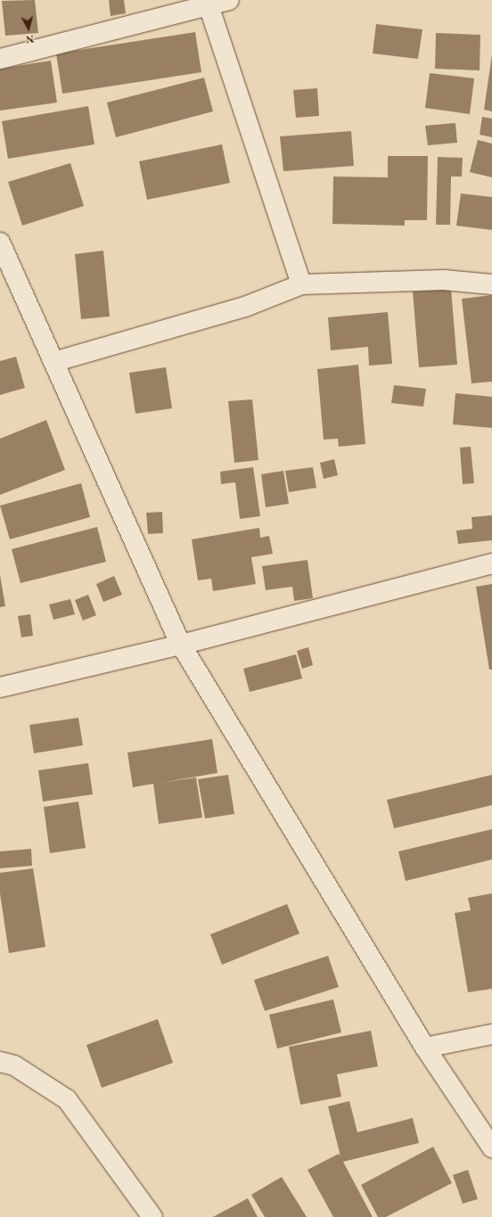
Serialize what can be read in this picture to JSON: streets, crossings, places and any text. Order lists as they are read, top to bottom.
{
  "north": "bottom"
}
